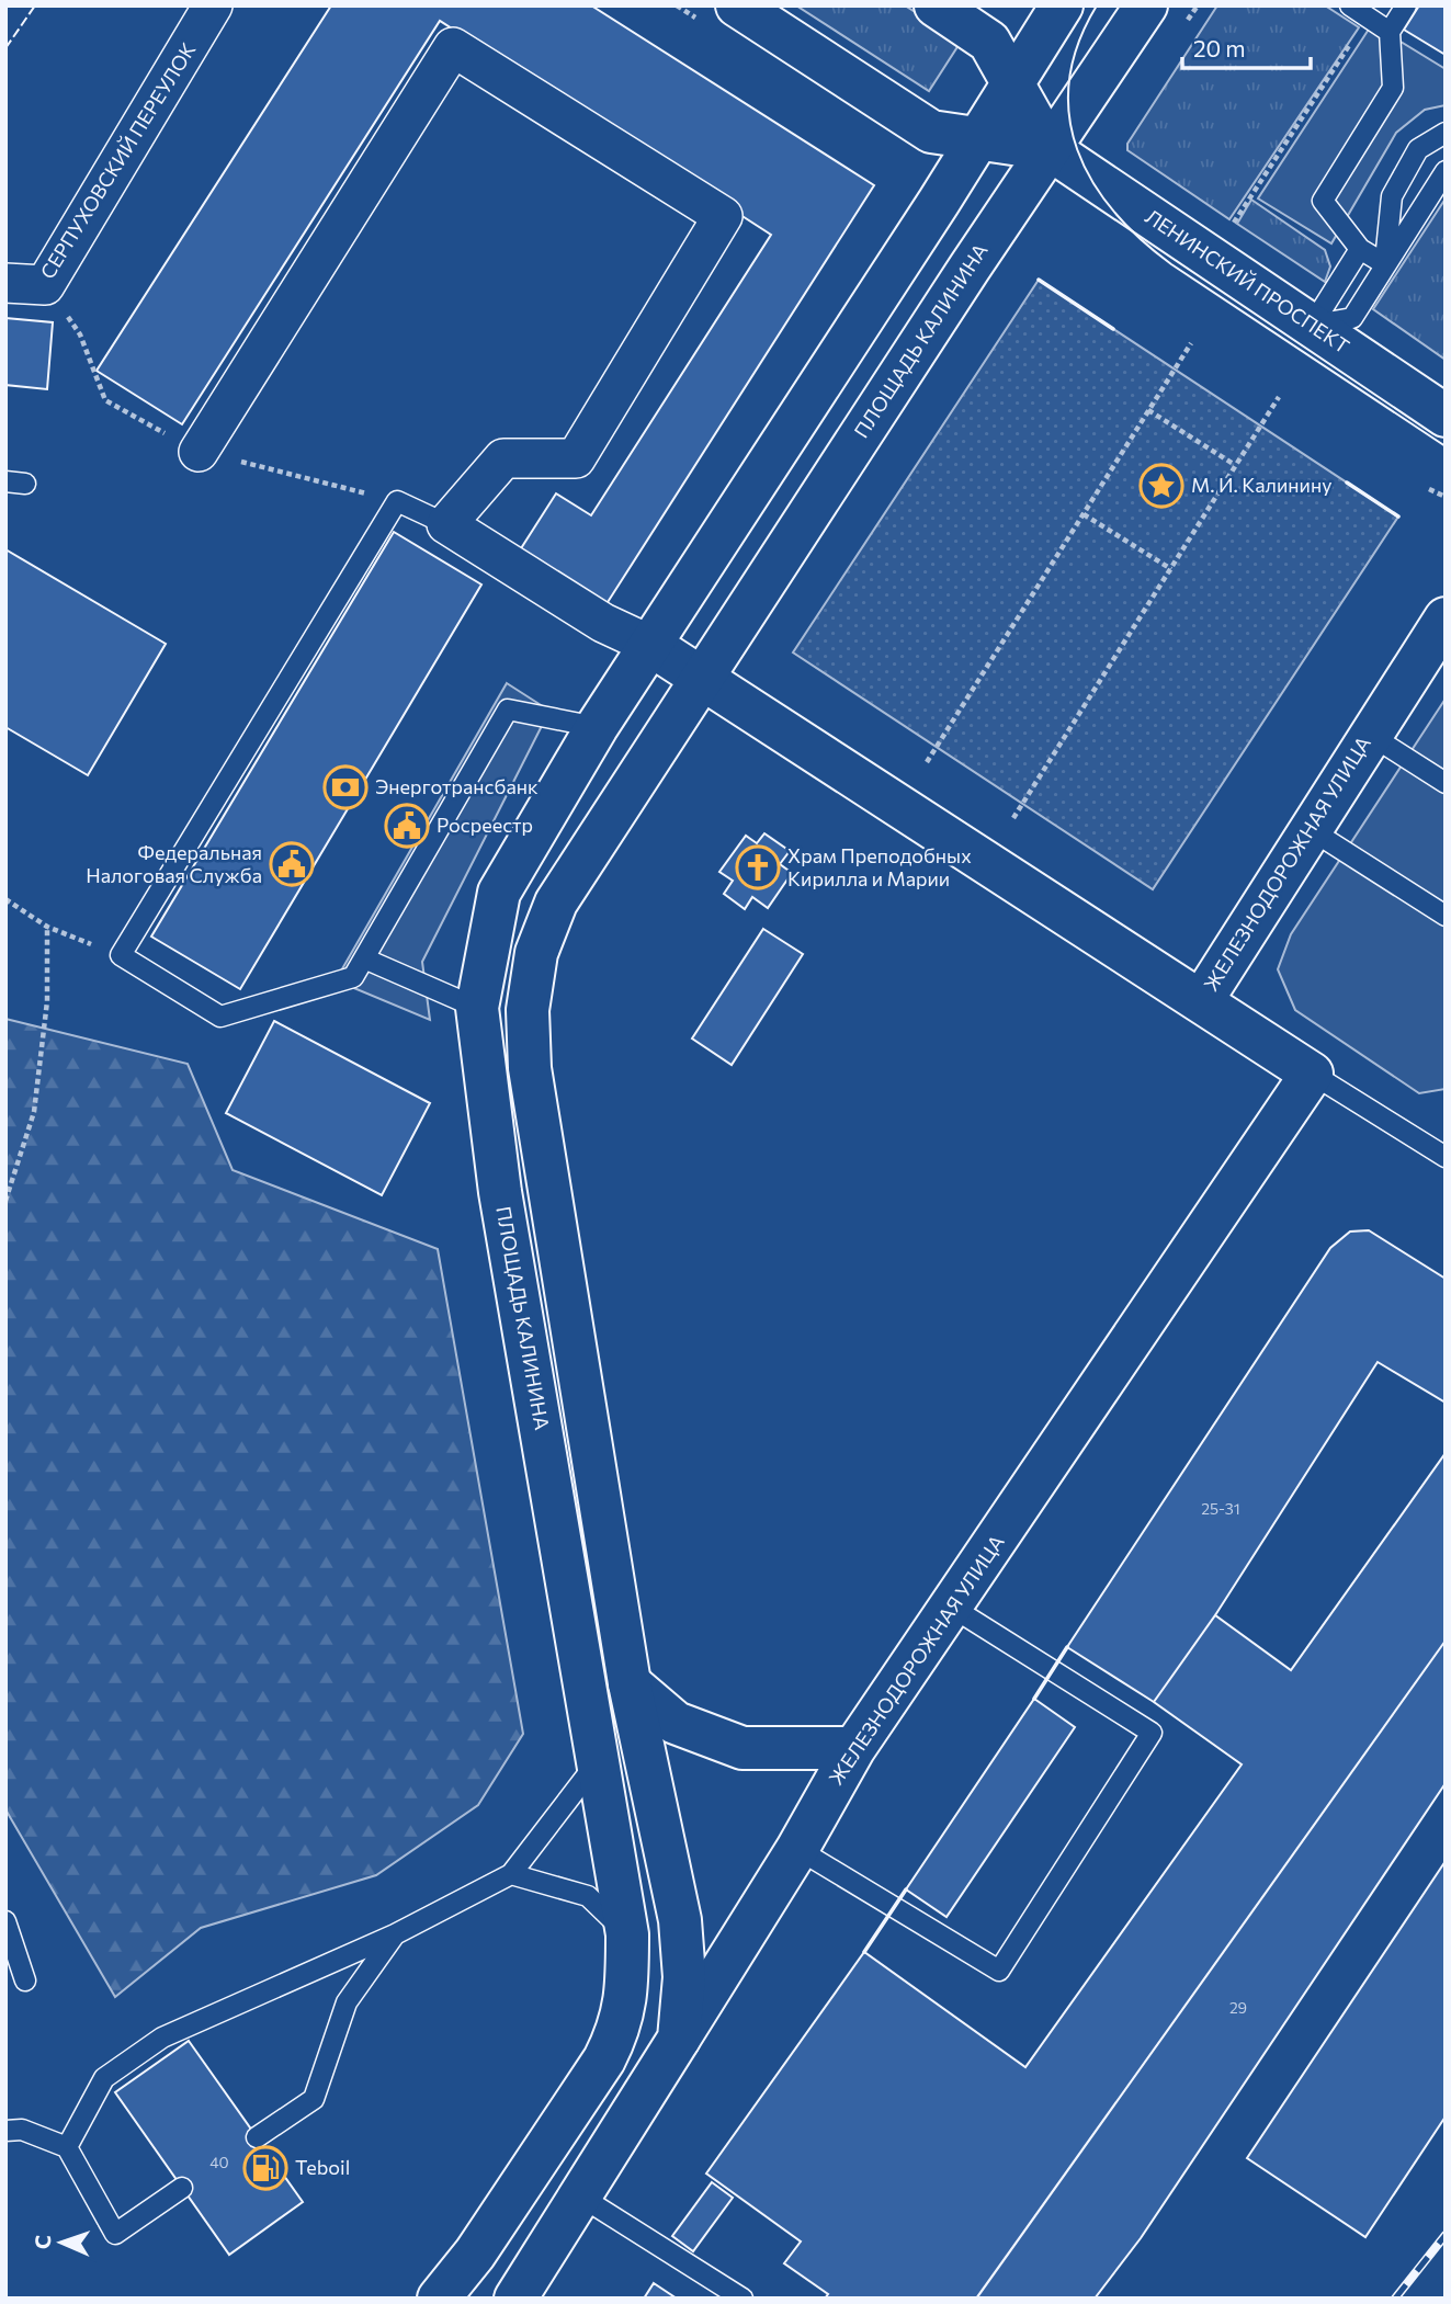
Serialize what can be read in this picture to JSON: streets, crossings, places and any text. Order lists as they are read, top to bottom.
{
  "streets": {
    "main road": ["ЛЕНИНСКИЙ ПРОСПЕКТ", "ПЛОЩАДЬ КАЛИНИНА", "ЖЕЛЕЗНОДОРОЖНАЯ УЛИЦА"],
    "street": ["СЕРПУХОВСКИЙ ПЕРЕУЛОК"]
  },
  "crossings": [
    ["ЛЕНИНСКИЙ ПРОСПЕКТ", "ПЛОЩАДЬ КАЛИНИНА"],
    ["ПЛОЩАДЬ КАЛИНИНА", "ЖЕЛЕЗНОДОРОЖНАЯ УЛИЦА"]
  ],
  "places": {
    "place": ["М. И. Калинину"],
    "bank": ["Энерготрансбанк"],
    "public building": ["Росреестр", "Федеральная Налоговая Служба"],
    "church": ["Храм Преподобных Кирилла и Марии"],
    "fuel station": ["Teboil"]
  },
  "house_numbers": ["25-31", "29", "40"],
  "scale_bar": "20 m",
  "north": "left"
}
